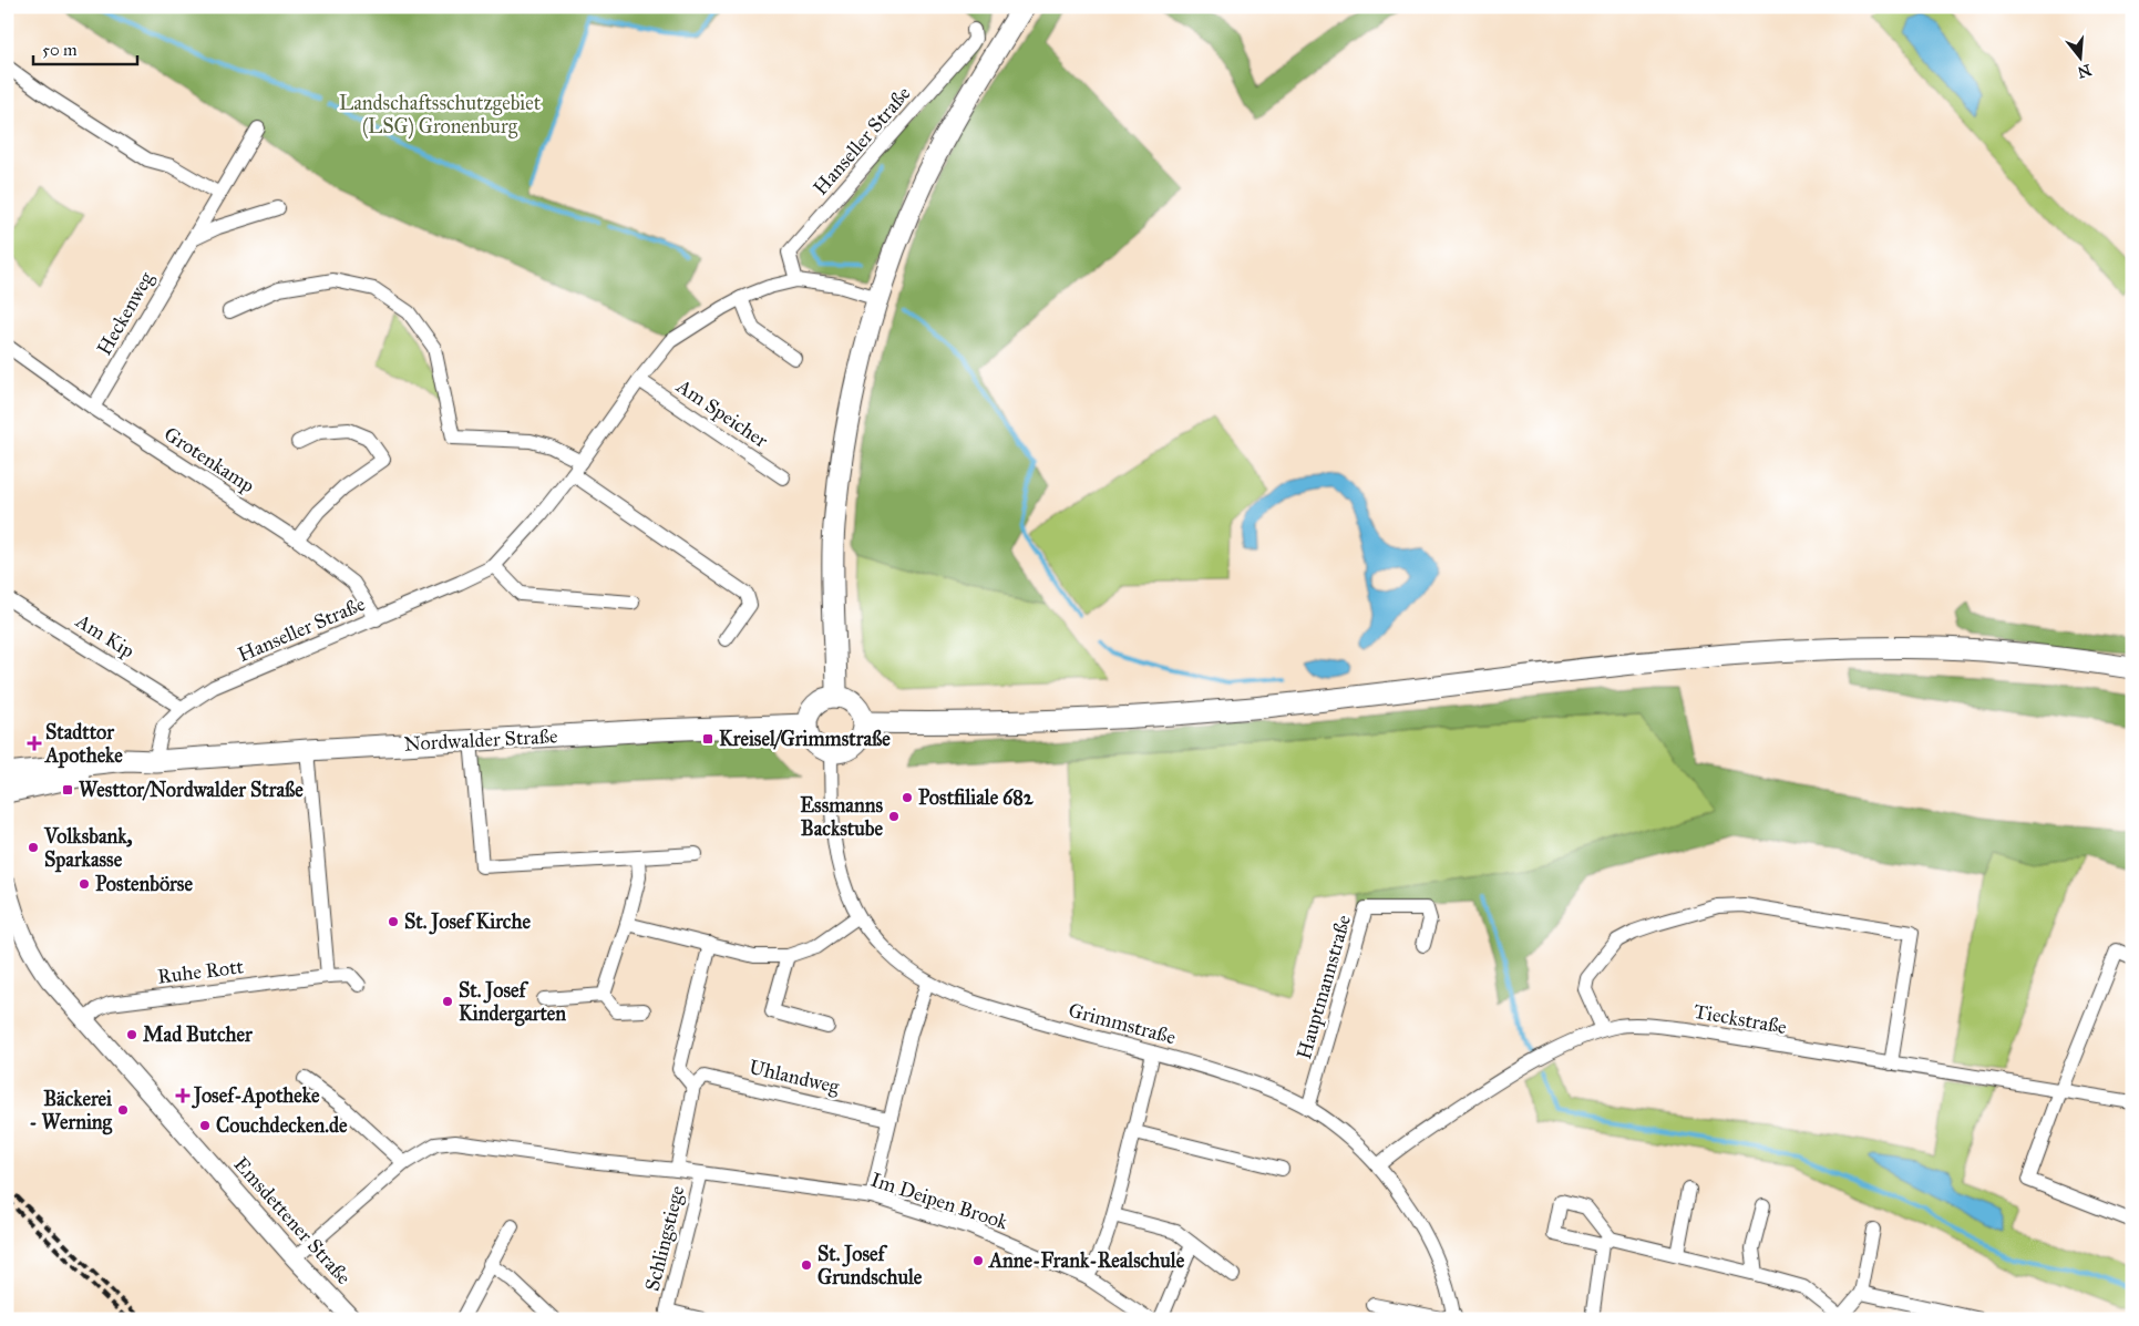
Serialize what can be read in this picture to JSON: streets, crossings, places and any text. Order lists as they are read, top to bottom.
{
  "streets": {
    "main road": ["Nordwalder Straße"],
    "street": [
      "Hanseller Straße",
      "Heckenweg",
      "Am Speicher",
      "Grotenkamp",
      "Am Kip",
      "Ruhe Rott",
      "Hauptmannstraße",
      "Tieckstraße",
      "Grimmstraße",
      "Uhlandweg",
      "Im Deipen Brook",
      "Emsdettener Straße",
      "Schlingstiege"
    ]
  },
  "crossings": [
    ["Hanseller Straße", "Am Speicher"],
    ["Hanseller Straße", "Grotenkamp"],
    ["Hanseller Straße", "Am Kip"],
    ["Hanseller Straße", "Nordwalder Straße"],
    ["Heckenweg", "Grotenkamp"],
    ["Nordwalder Straße", "Grimmstraße"],
    ["Ruhe Rott", "Emsdettener Straße"],
    ["Hauptmannstraße", "Grimmstraße"],
    ["Tieckstraße", "Grimmstraße"],
    ["Im Deipen Brook", "Emsdettener Straße"],
    ["Im Deipen Brook", "Schlingstiege"]
  ],
  "parks": ["Landschaftsschutzgebiet (LSG) Gronenburg"],
  "places": {
    "transit": ["Kreisel/Grimmstraße", "Westtor/Nordwalder Straße"],
    "health": ["Stadttor Apotheke", "Josef-Apotheke"],
    "other": [
      "Postfiliale 682",
      "Essmanns Backstube",
      "Volksbank, Sparkasse",
      "Postenbörse",
      "St. Josef Kirche",
      "St. Josef Kindergarten",
      "Mad Butcher",
      "Bäckerei - Werning",
      "Couchdecken.de",
      "Anne-Frank-Realschule",
      "St. Josef Grundschule"
    ]
  },
  "scale_bar": "50 m",
  "north": "bottom"
}
